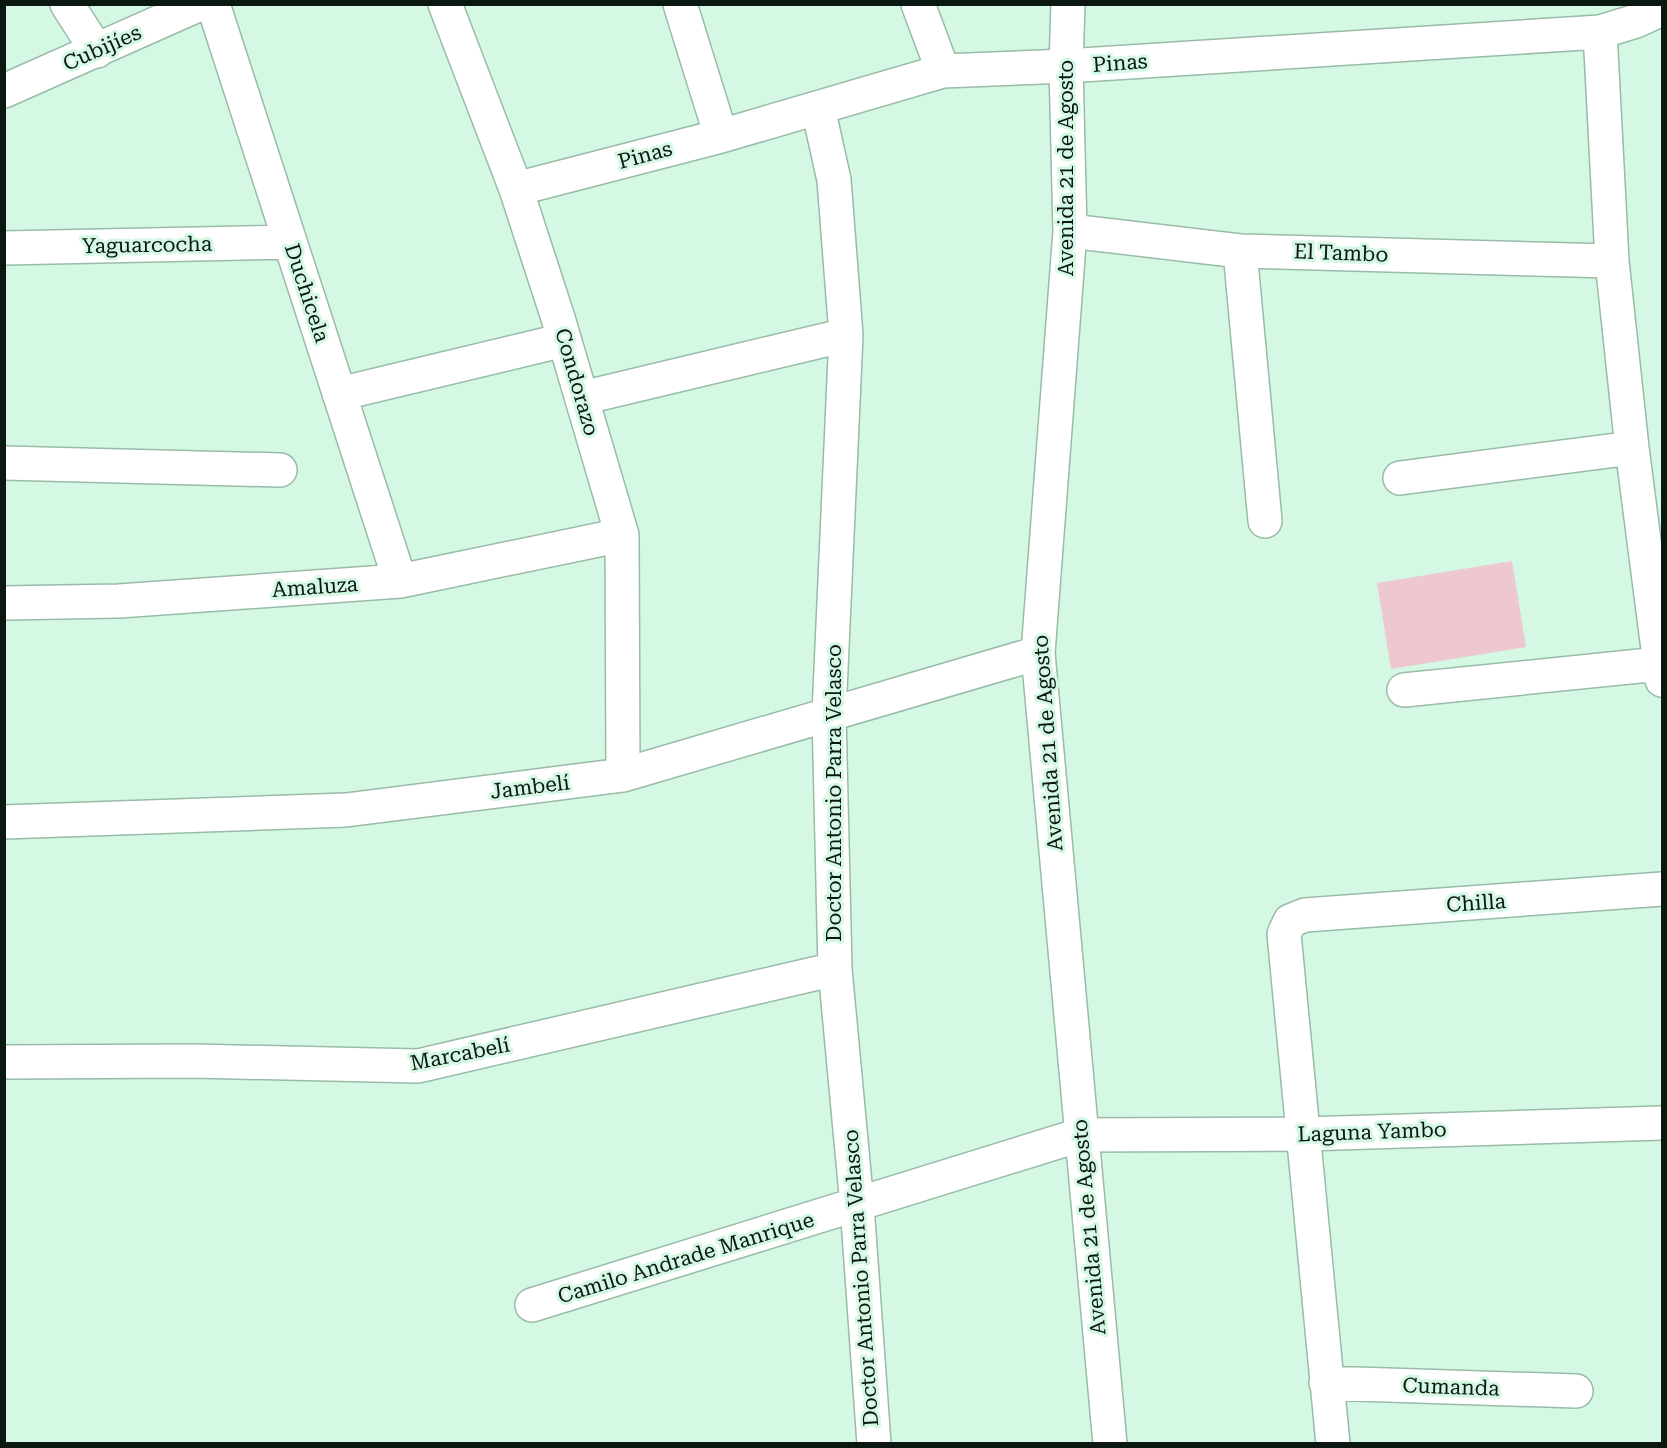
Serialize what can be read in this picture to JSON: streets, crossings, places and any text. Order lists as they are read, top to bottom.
{
  "streets": {
    "street": [
      "Cubijíes",
      "Pinas",
      "Avenida 21 de Agosto",
      "Yaguarcocha",
      "El Tambo",
      "Duchicela",
      "Condorazo",
      "Amaluza",
      "Jambelí",
      "Doctor Antonio Parra Velasco",
      "Chilla",
      "Marcabelí",
      "Laguna Yambo",
      "Camilo Andrade Manrique",
      "Cumanda"
    ]
  },
  "crossings": [
    ["Pinas", "Avenida 21 de Agosto"],
    ["Pinas", "Condorazo"],
    ["Pinas", "Doctor Antonio Parra Velasco"],
    ["Avenida 21 de Agosto", "El Tambo"],
    ["Avenida 21 de Agosto", "Jambelí"],
    ["Avenida 21 de Agosto", "Laguna Yambo"],
    ["Avenida 21 de Agosto", "Camilo Andrade Manrique"],
    ["Yaguarcocha", "Duchicela"],
    ["Duchicela", "Amaluza"],
    ["Condorazo", "Amaluza"],
    ["Condorazo", "Jambelí"],
    ["Jambelí", "Doctor Antonio Parra Velasco"],
    ["Doctor Antonio Parra Velasco", "Marcabelí"],
    ["Doctor Antonio Parra Velasco", "Camilo Andrade Manrique"],
    ["Chilla", "Laguna Yambo"],
    ["Laguna Yambo", "Camilo Andrade Manrique"]
  ]
}
